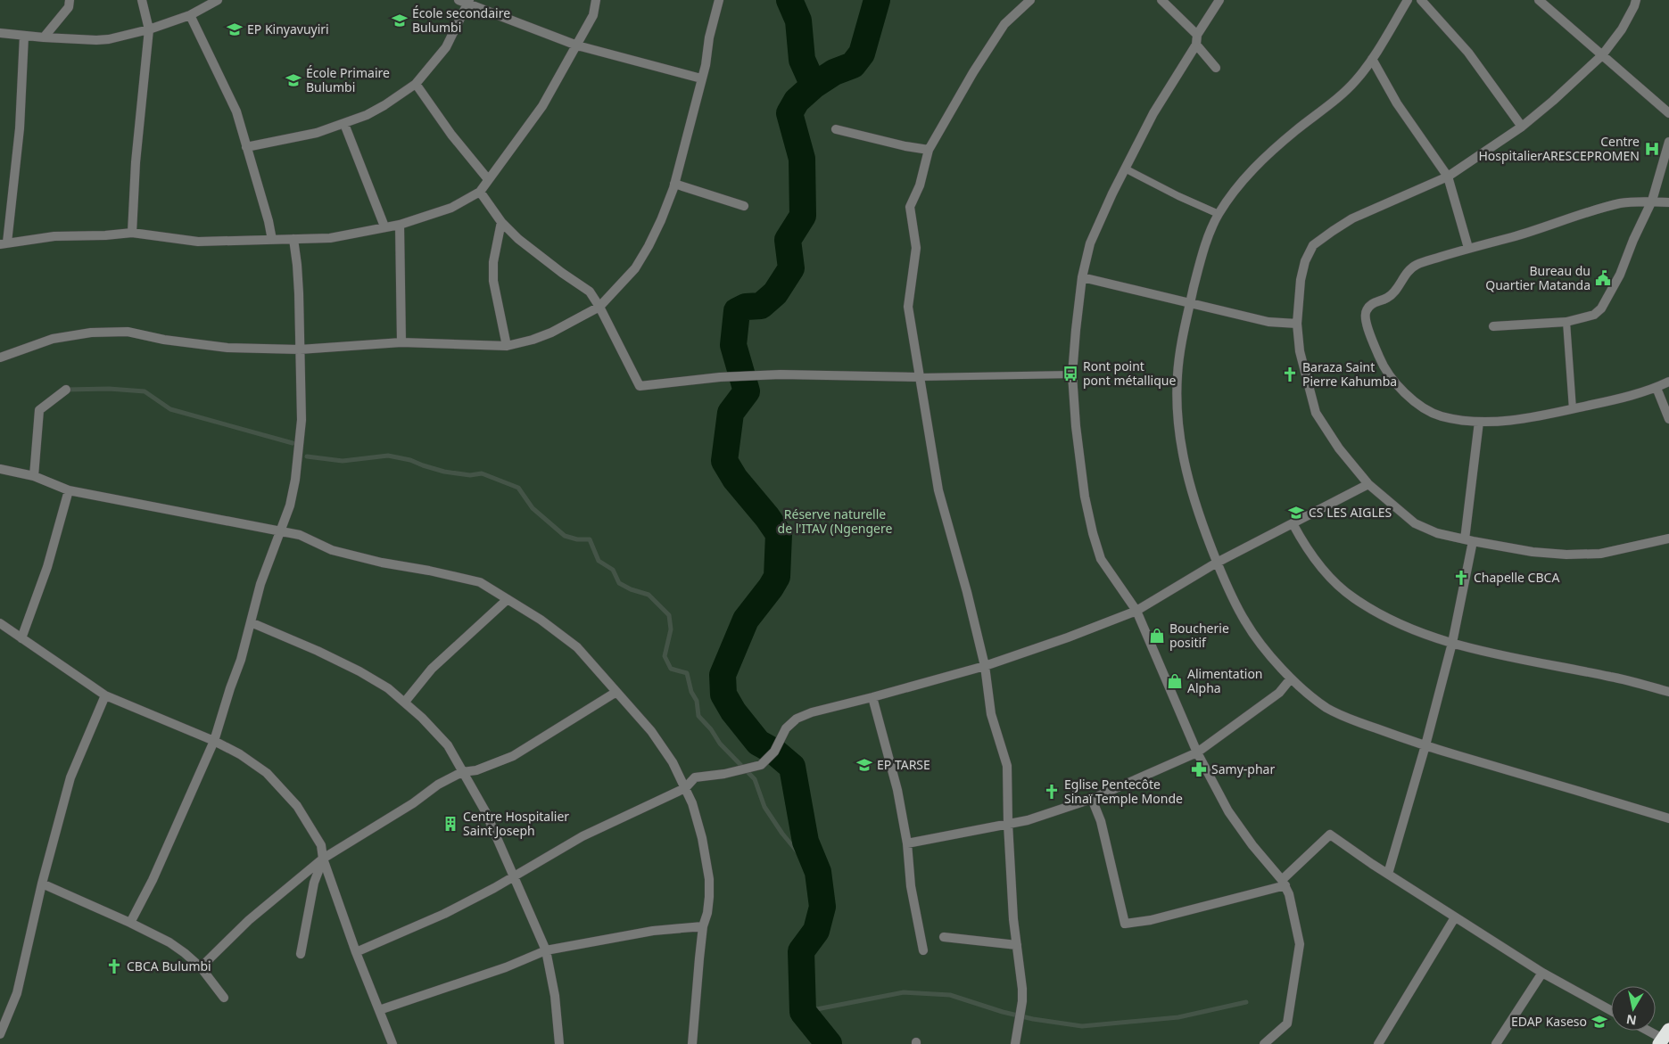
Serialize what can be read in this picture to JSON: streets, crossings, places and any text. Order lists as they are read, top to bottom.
{
  "parks": ["Réserve naturelle de l'ITAV (Ngengere"],
  "places": {
    "school or university": [
      "École secondaire Bulumbi",
      "EP Kinyavuyiri",
      "École Primaire Bulumbi",
      "CS LES AIGLES",
      "EP TARSE",
      "EDAP Kaseso"
    ],
    "hospital": ["Centre HospitalierARESCEPROMEN"],
    "public building": ["Bureau du Quartier Matanda"],
    "bus stop": ["Ront point pont métallique"],
    "church": [
      "Baraza Saint Pierre Kahumba",
      "Chapelle CBCA",
      "Eglise Pentecôte Sinaï Temple Monde",
      "CBCA Bulumbi"
    ],
    "shop": ["Boucherie positif", "Alimentation Alpha"],
    "pharmacy": ["Samy-phar"],
    "building": ["Centre Hospitalier Saint Joseph"]
  },
  "north": "bottom"
}
